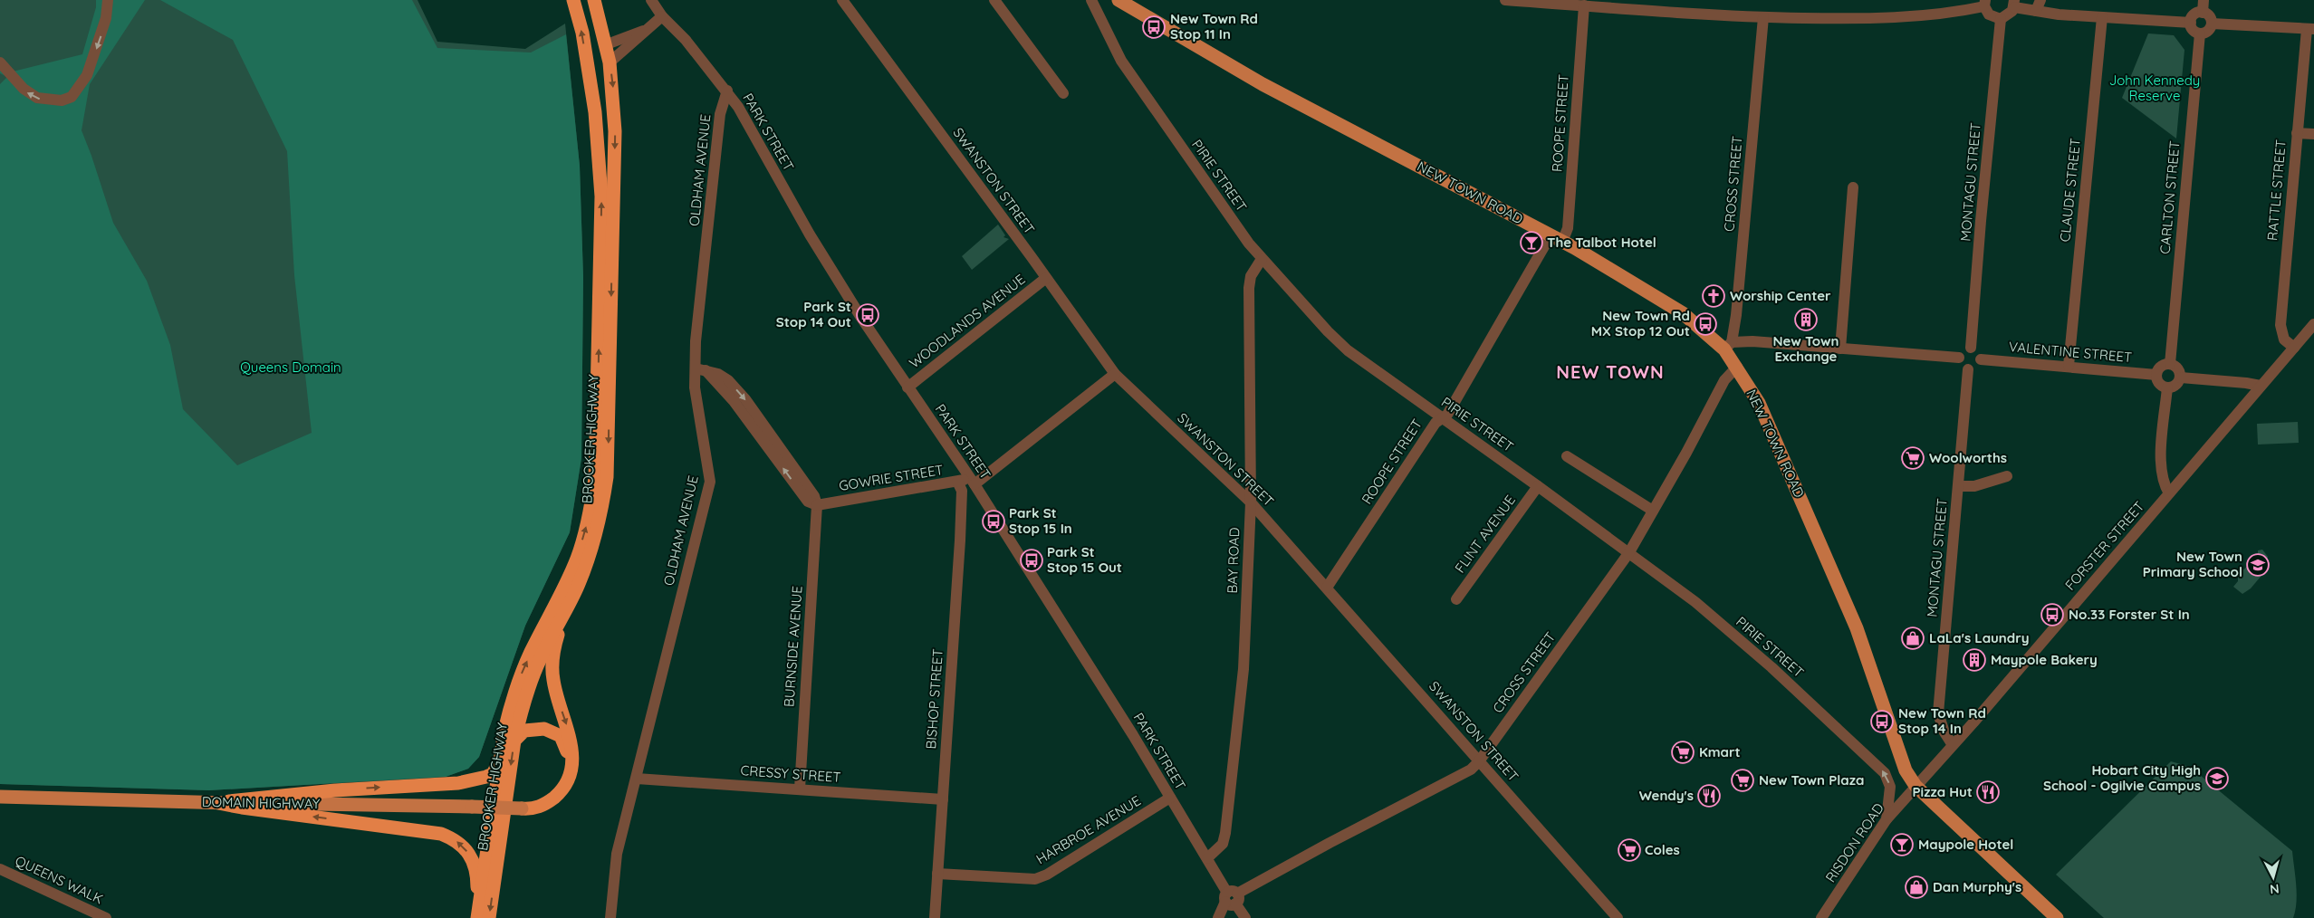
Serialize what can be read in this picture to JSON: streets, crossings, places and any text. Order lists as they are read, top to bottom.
{
  "streets": {
    "highway": ["BROOKER HIGHWAY"],
    "main road": ["NEW TOWN ROAD", "DOMAIN HIGHWAY"],
    "street": [
      "ROOPE STREET",
      "PARK STREET",
      "OLDHAM AVENUE",
      "PIRIE STREET",
      "SWANSTON STREET",
      "MONTAGU STREET",
      "CROSS STREET",
      "CLAUDE STREET",
      "RATTLE STREET",
      "CARLTON STREET",
      "WOODLANDS AVENUE",
      "VALENTINE STREET",
      "GOWRIE STREET",
      "FLINT AVENUE",
      "FORSTER STREET",
      "BAY ROAD",
      "BURNSIDE AVENUE",
      "BISHOP STREET",
      "CRESSY STREET",
      "HARBROE AVENUE",
      "RISDON ROAD",
      "QUEENS WALK"
    ]
  },
  "crossings": [
    ["ROOPE STREET", "PIRIE STREET"],
    ["ROOPE STREET", "SWANSTON STREET"],
    ["ROOPE STREET", "NEW TOWN ROAD"],
    ["PARK STREET", "OLDHAM AVENUE"],
    ["PARK STREET", "CROSS STREET"],
    ["PARK STREET", "WOODLANDS AVENUE"],
    ["PARK STREET", "GOWRIE STREET"],
    ["PARK STREET", "BAY ROAD"],
    ["PARK STREET", "HARBROE AVENUE"],
    ["OLDHAM AVENUE", "CRESSY STREET"],
    ["PIRIE STREET", "CROSS STREET"],
    ["PIRIE STREET", "FLINT AVENUE"],
    ["PIRIE STREET", "BAY ROAD"],
    ["PIRIE STREET", "RISDON ROAD"],
    ["SWANSTON STREET", "CROSS STREET"],
    ["SWANSTON STREET", "WOODLANDS AVENUE"],
    ["SWANSTON STREET", "BAY ROAD"],
    ["MONTAGU STREET", "VALENTINE STREET"],
    ["MONTAGU STREET", "FORSTER STREET"],
    ["CROSS STREET", "NEW TOWN ROAD"],
    ["CLAUDE STREET", "VALENTINE STREET"],
    ["RATTLE STREET", "FORSTER STREET"],
    ["NEW TOWN ROAD", "FORSTER STREET"],
    ["NEW TOWN ROAD", "RISDON ROAD"],
    ["CARLTON STREET", "VALENTINE STREET"],
    ["GOWRIE STREET", "BURNSIDE AVENUE"],
    ["GOWRIE STREET", "BISHOP STREET"],
    ["FORSTER STREET", "RISDON ROAD"],
    ["BURNSIDE AVENUE", "CRESSY STREET"],
    ["BISHOP STREET", "CRESSY STREET"],
    ["BISHOP STREET", "HARBROE AVENUE"]
  ],
  "districts": ["NEW TOWN"],
  "parks": ["John Kennedy Reserve", "Queens Domain"],
  "places": {
    "bus stop": [
      "New Town Rd Stop 11 In",
      "Park St Stop 14 Out",
      "New Town Rd MX Stop 12 Out",
      "Park St Stop 15 In",
      "Park St Stop 15 Out",
      "No.33 Forster St In",
      "New Town Rd Stop 14 In"
    ],
    "bar": ["The Talbot Hotel", "Maypole Hotel"],
    "church": ["Worship Center"],
    "building": ["New Town Exchange", "Maypole Bakery"],
    "supermarket": [
      "Woolworths",
      "Kmart",
      "New Town Plaza",
      "Coles"
    ],
    "school or university": ["New Town Primary School", "Hobart City High School - Ogilvie Campus"],
    "shop": ["LaLa's Laundry", "Dan Murphy's"],
    "restaurant": ["Pizza Hut", "Wendy's"]
  },
  "north": "bottom"
}
